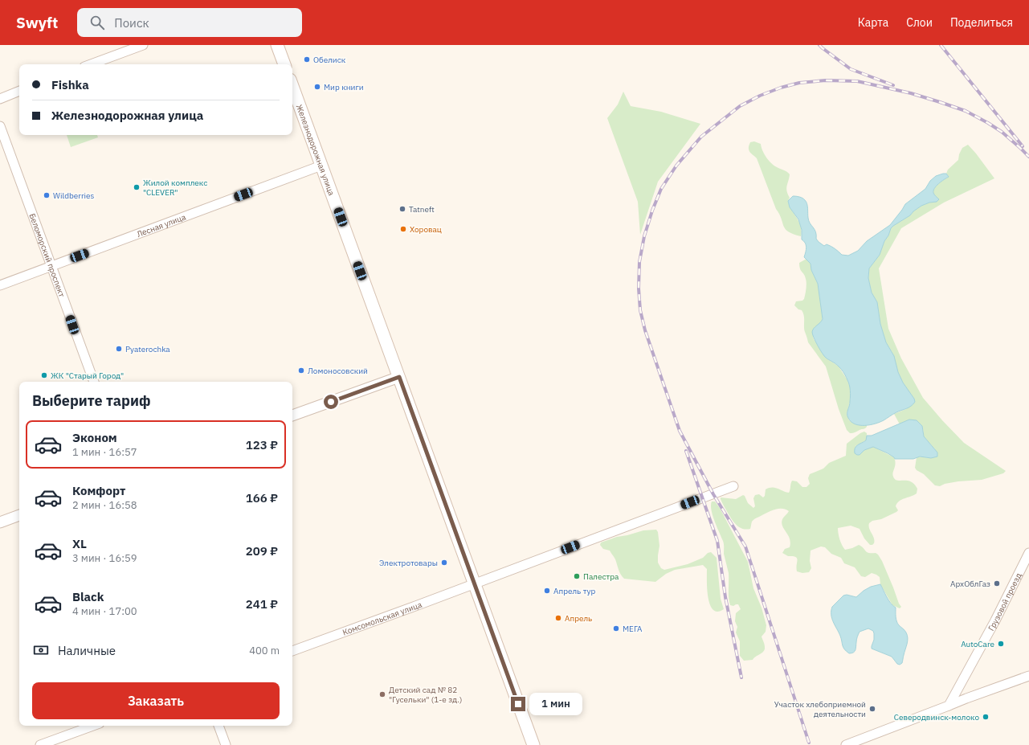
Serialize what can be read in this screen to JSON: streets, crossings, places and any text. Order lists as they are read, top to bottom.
{
  "streets": {
    "main road": ["Железнодорожная улица"],
    "street": [
      "Лесная улица",
      "Беломорский проспект",
      "Грузовой проезд",
      "Комсомольская улица"
    ]
  },
  "crossings": [
    ["Железнодорожная улица", "Лесная улица"],
    ["Железнодорожная улица", "Комсомольская улица"],
    ["Лесная улица", "Беломорский проспект"]
  ],
  "places": [
    "Обелиск",
    "Мир книги",
    "Жилой комплекс \"СLEVER\"",
    "Wildberries",
    "Tatneft",
    "Хоровац",
    "Pyaterochka",
    "Ломоносовский",
    "ЖК \"Старый Город\"",
    "Электротовары",
    "Палестра",
    "АрхОблГаз",
    "Апрель тур",
    "Апрель",
    "МЕГА",
    "AutoCare",
    "Детский сад № 82 \"Гусельки\" (1-е зд.)",
    "Участок хлебоприемной деятельности",
    "Северодвинск-молоко"
  ],
  "page": {
    "header": "Swyft",
    "search": "Поиск",
    "nav": ["Карта", "Слои", "Поделиться"],
    "banner": ["Fishka", "Железнодорожная улица"],
    "heading": "Выберите тариф",
    "list": [
      {
        "name": "Эконом",
        "note": "1 мин · 16:57",
        "value": "123 ₽"
      },
      {
        "name": "Комфорт",
        "note": "2 мин · 16:58",
        "value": "166 ₽"
      },
      {
        "name": "XL",
        "note": "3 мин · 16:59",
        "value": "209 ₽"
      },
      {
        "name": "Black",
        "note": "4 мин · 17:00",
        "value": "241 ₽"
      }
    ],
    "pay": ["Наличные", "400 m"],
    "buttons": "Заказать",
    "bubble": "1 мин"
  }
}
